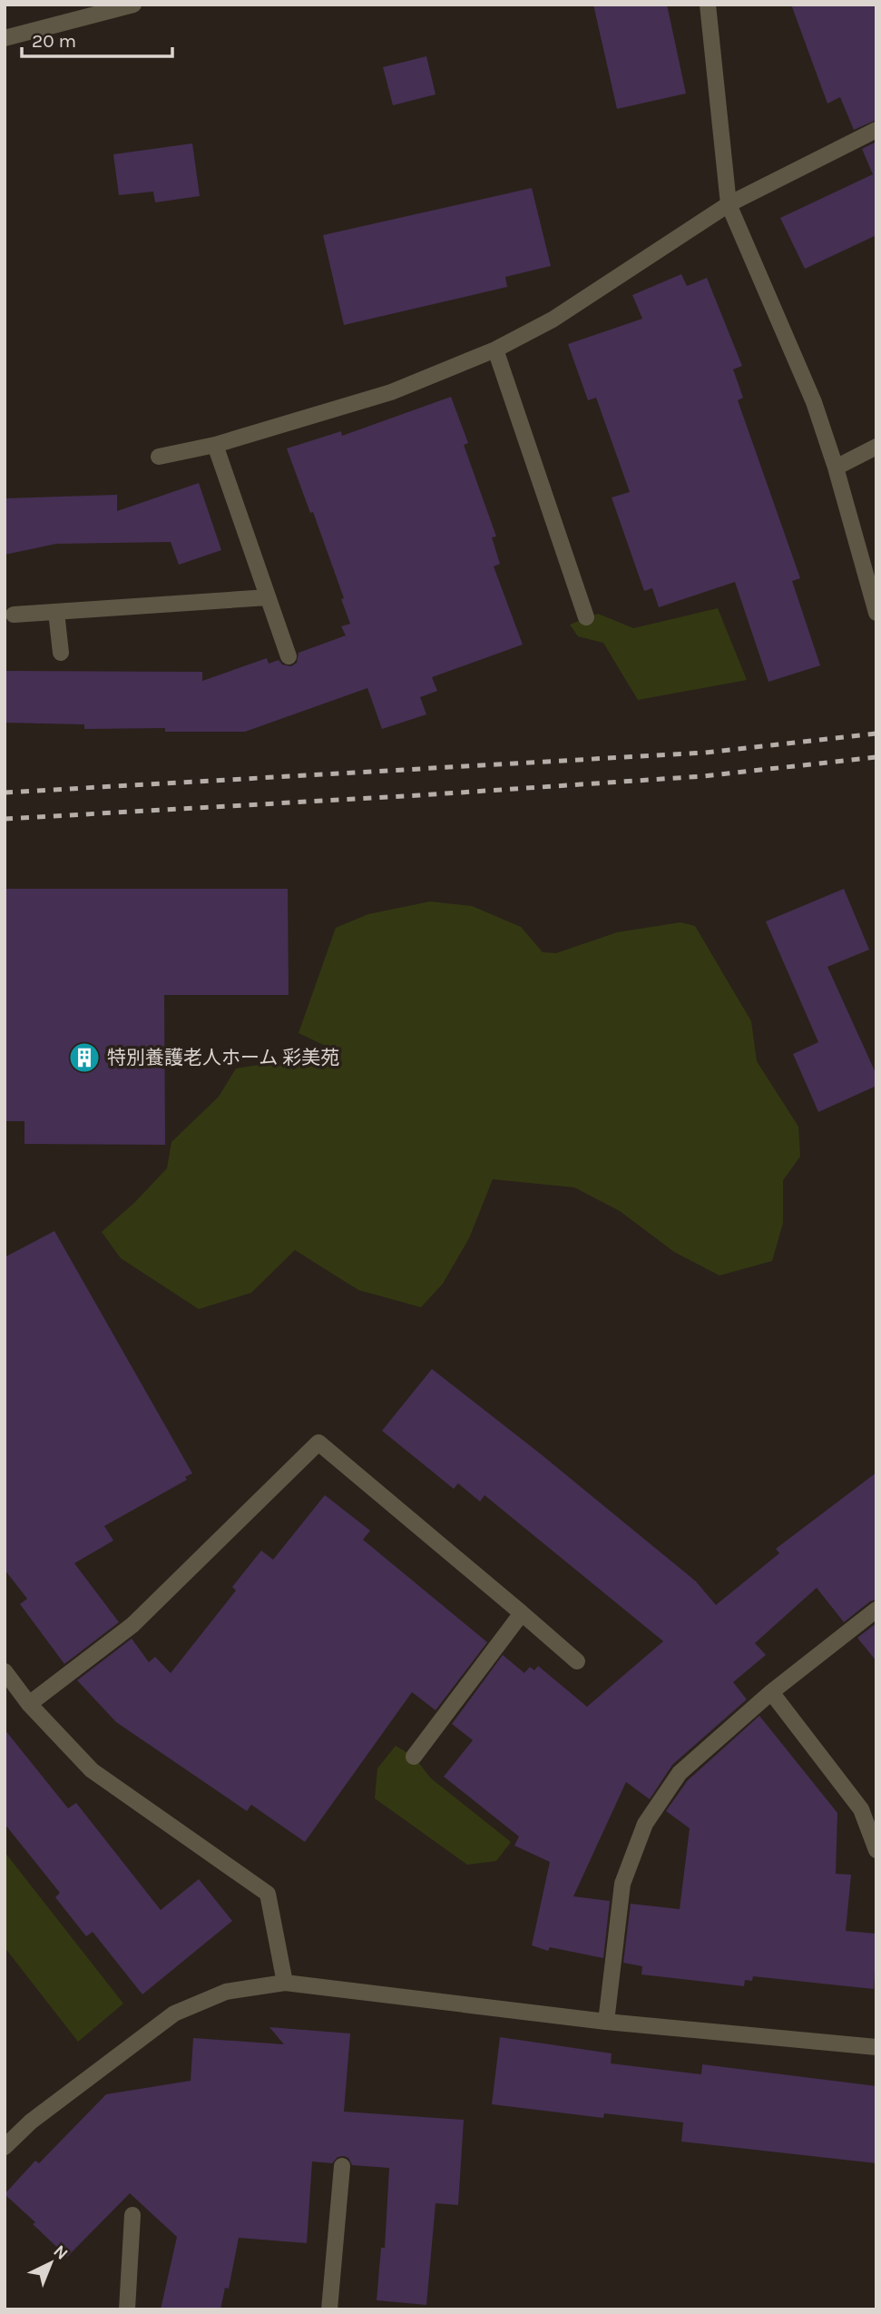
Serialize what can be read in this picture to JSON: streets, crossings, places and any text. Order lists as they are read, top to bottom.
{
  "places": {
    "building": ["特別養護老人ホーム 彩美苑"]
  },
  "scale_bar": "20 m",
  "north": "top right"
}
